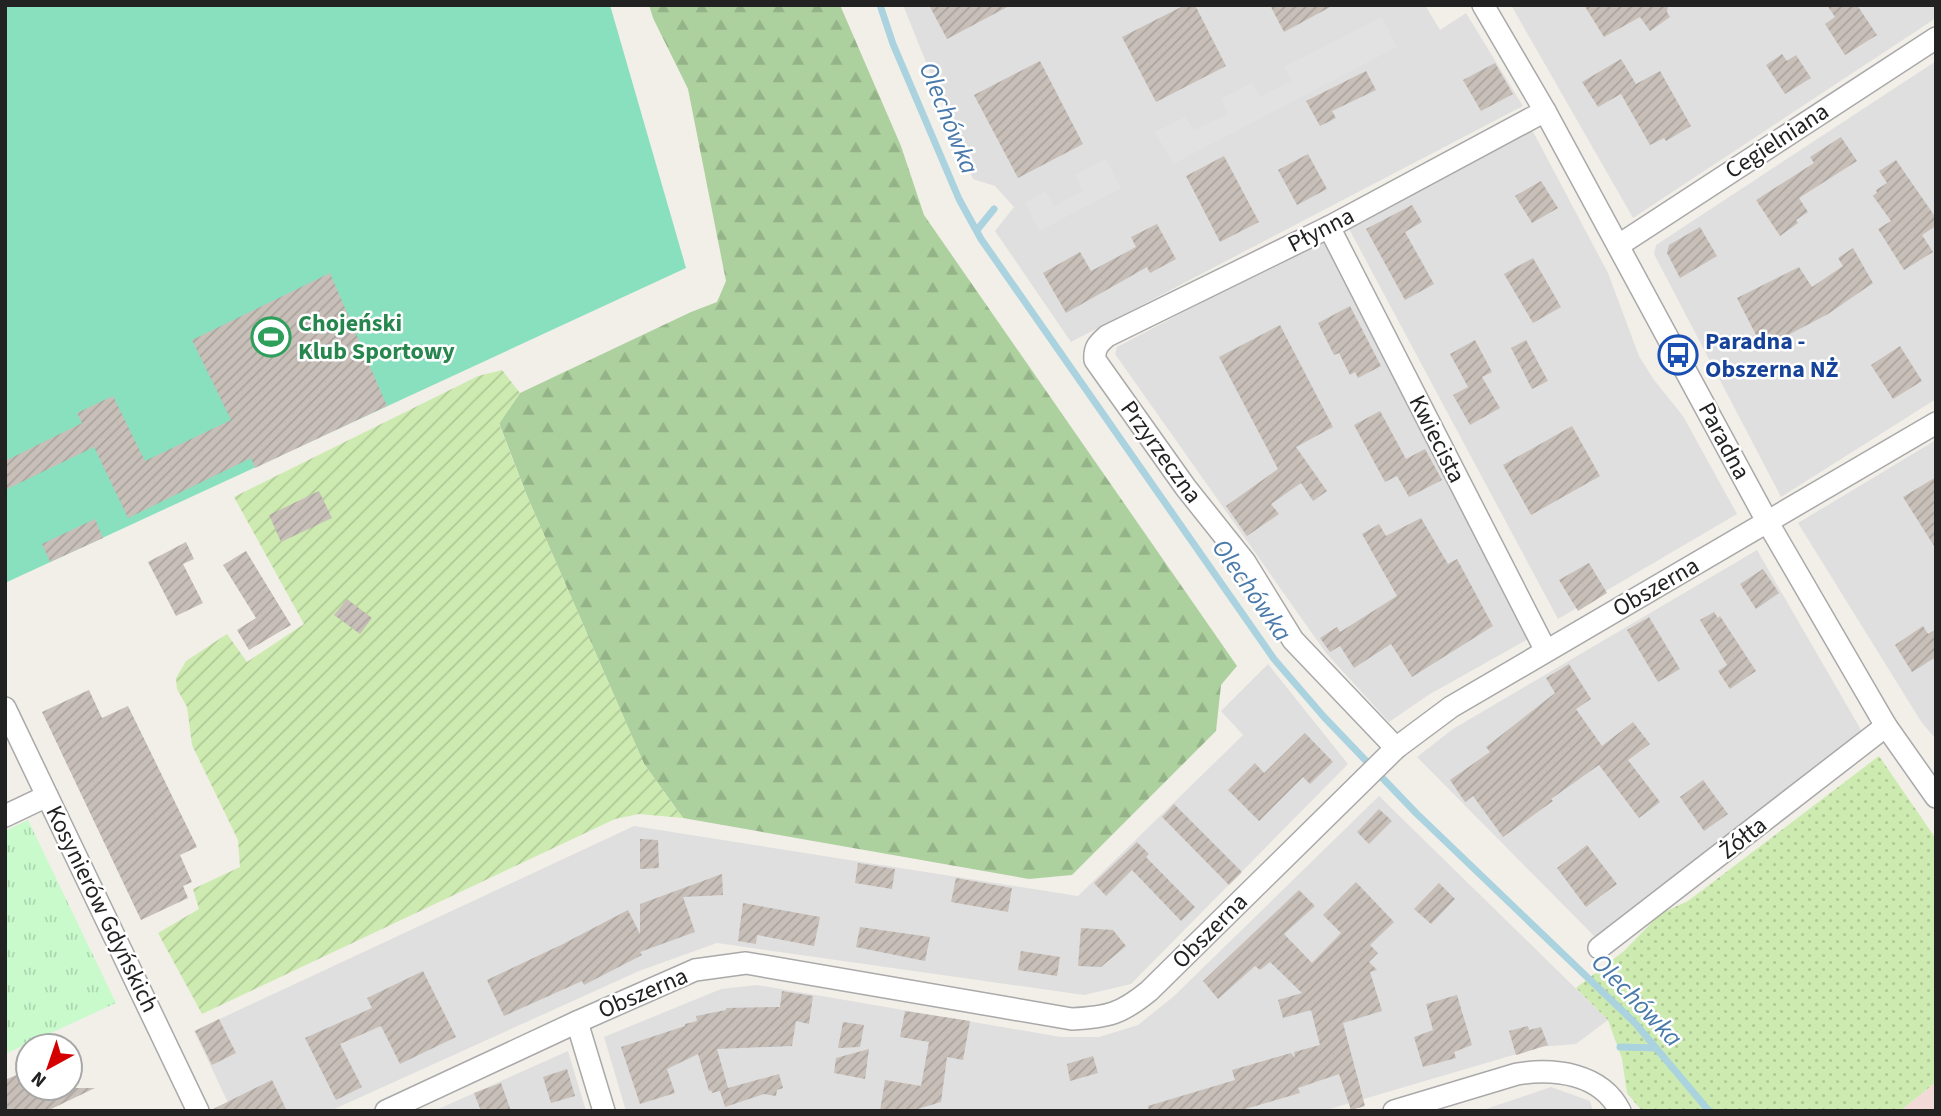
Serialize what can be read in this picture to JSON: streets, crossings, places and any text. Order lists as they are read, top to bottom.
{
  "streets": {
    "street": [
      "Cegielniana",
      "Płynna",
      "Kwiecista",
      "Paradna",
      "Przyrzeczna",
      "Obszerna",
      "Żółta",
      "Kosynierów Gdyńskich"
    ]
  },
  "crossings": [
    ["Cegielniana", "Paradna"],
    ["Płynna", "Kwiecista"],
    ["Płynna", "Paradna"],
    ["Płynna", "Przyrzeczna"],
    ["Kwiecista", "Obszerna"],
    ["Paradna", "Obszerna"],
    ["Paradna", "Żółta"],
    ["Przyrzeczna", "Obszerna"]
  ],
  "water": ["Olechówka"],
  "places": {
    "sports": ["Chojeński Klub Sportowy"],
    "bus stop": ["Paradna - Obszerna NŻ"]
  },
  "north": "bottom left"
}
